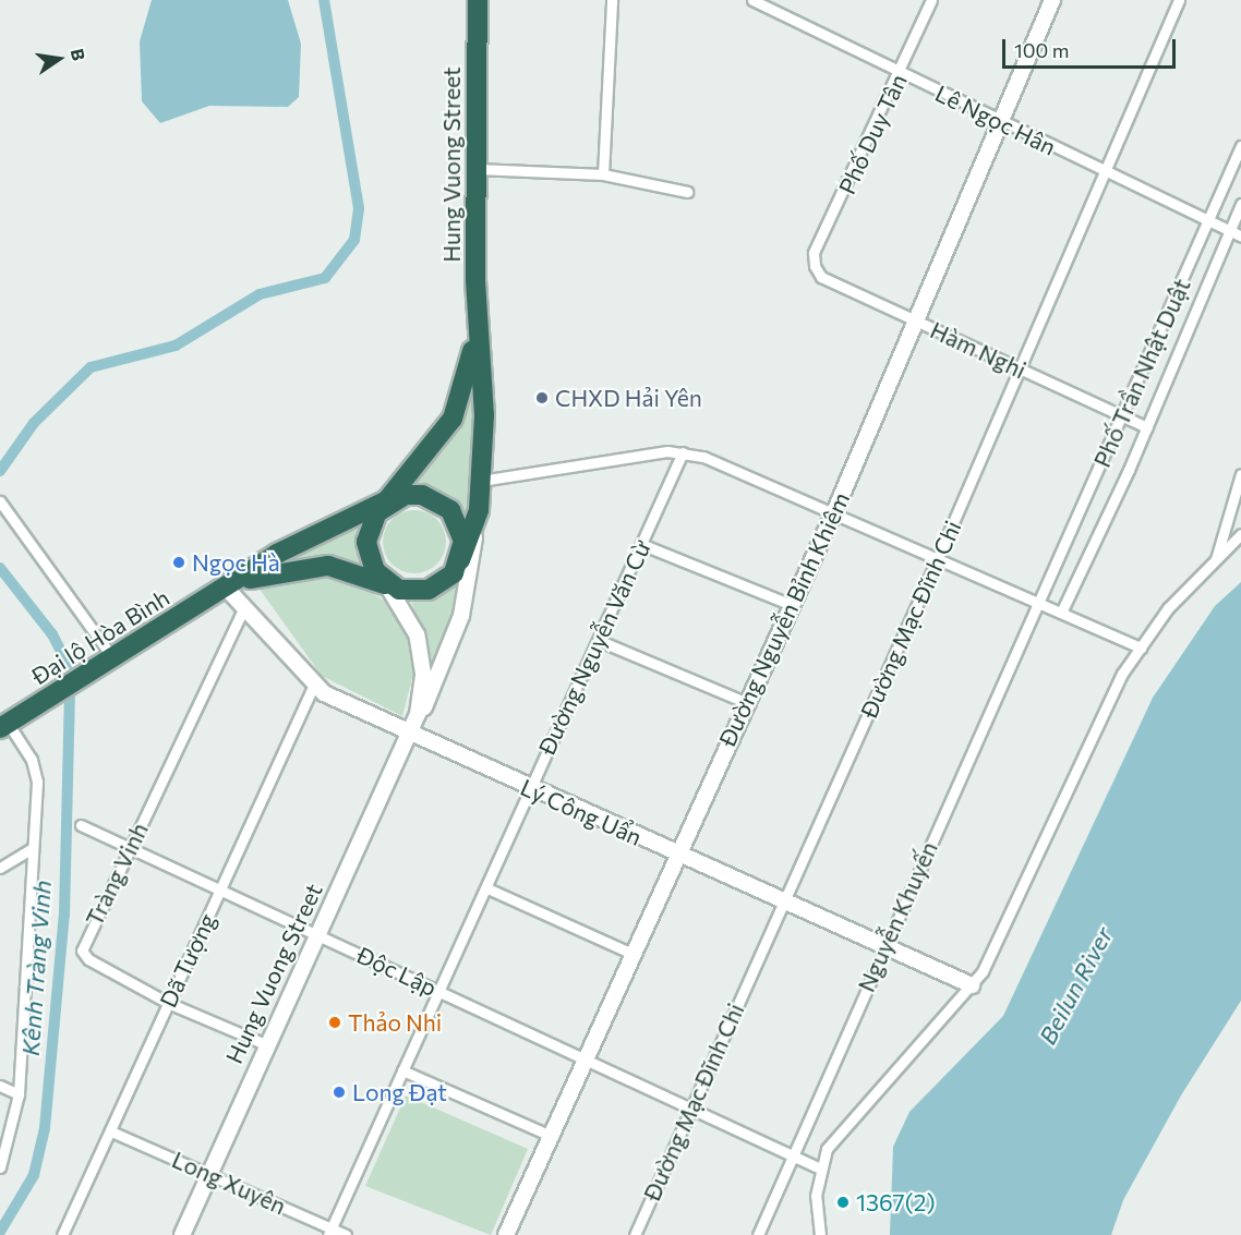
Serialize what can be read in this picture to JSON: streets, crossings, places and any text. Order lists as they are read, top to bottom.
{
  "streets": {
    "highway": ["Hung Vuong Street", "Đại lộ Hòa Bình"],
    "street": [
      "Lê Ngọc Hân",
      "Phố Duy Tân",
      "Hàm Nghi",
      "Phố Trần Nhật Duật",
      "Đường Nguyễn Bỉnh Khiêm",
      "Đường Mạc Đĩnh Chi",
      "Đường Nguyễn Văn Cừ",
      "Lý Công Uẩn",
      "Tràng Vinh",
      "Nguyễn Khuyến",
      "Dã Tượng",
      "Độc Lập",
      "Long Xuyên"
    ]
  },
  "crossings": [
    ["Lê Ngọc Hân", "Phố Duy Tân"],
    ["Lê Ngọc Hân", "Phố Trần Nhật Duật"],
    ["Lê Ngọc Hân", "Đường Nguyễn Bỉnh Khiêm"],
    ["Lê Ngọc Hân", "Đường Mạc Đĩnh Chi"],
    ["Phố Duy Tân", "Hàm Nghi"],
    ["Hung Vuong Street", "Lý Công Uẩn"],
    ["Hung Vuong Street", "Tràng Vinh"],
    ["Hung Vuong Street", "Độc Lập"],
    ["Hung Vuong Street", "Long Xuyên"],
    ["Hàm Nghi", "Phố Trần Nhật Duật"],
    ["Hàm Nghi", "Đường Nguyễn Bỉnh Khiêm"],
    ["Hàm Nghi", "Đường Mạc Đĩnh Chi"],
    ["Phố Trần Nhật Duật", "Nguyễn Khuyến"],
    ["Đường Nguyễn Bỉnh Khiêm", "Lý Công Uẩn"],
    ["Đường Nguyễn Bỉnh Khiêm", "Độc Lập"],
    ["Đường Mạc Đĩnh Chi", "Lý Công Uẩn"],
    ["Đường Mạc Đĩnh Chi", "Độc Lập"],
    ["Đại lộ Hòa Bình", "Lý Công Uẩn"],
    ["Đường Nguyễn Văn Cừ", "Lý Công Uẩn"],
    ["Đường Nguyễn Văn Cừ", "Độc Lập"],
    ["Đường Nguyễn Văn Cừ", "Long Xuyên"],
    ["Lý Công Uẩn", "Tràng Vinh"],
    ["Lý Công Uẩn", "Nguyễn Khuyến"],
    ["Lý Công Uẩn", "Dã Tượng"],
    ["Tràng Vinh", "Dã Tượng"],
    ["Tràng Vinh", "Độc Lập"],
    ["Nguyễn Khuyến", "Độc Lập"],
    ["Dã Tượng", "Độc Lập"],
    ["Dã Tượng", "Long Xuyên"]
  ],
  "water": ["Kênh Tràng Vinh", "Beilun River"],
  "places": [
    "CHXD Hải Yên",
    "Ngọc Hà",
    "Thảo Nhi",
    "Long Đạt",
    "1367(2)"
  ],
  "scale_bar": "100 m",
  "north": "right"
}
